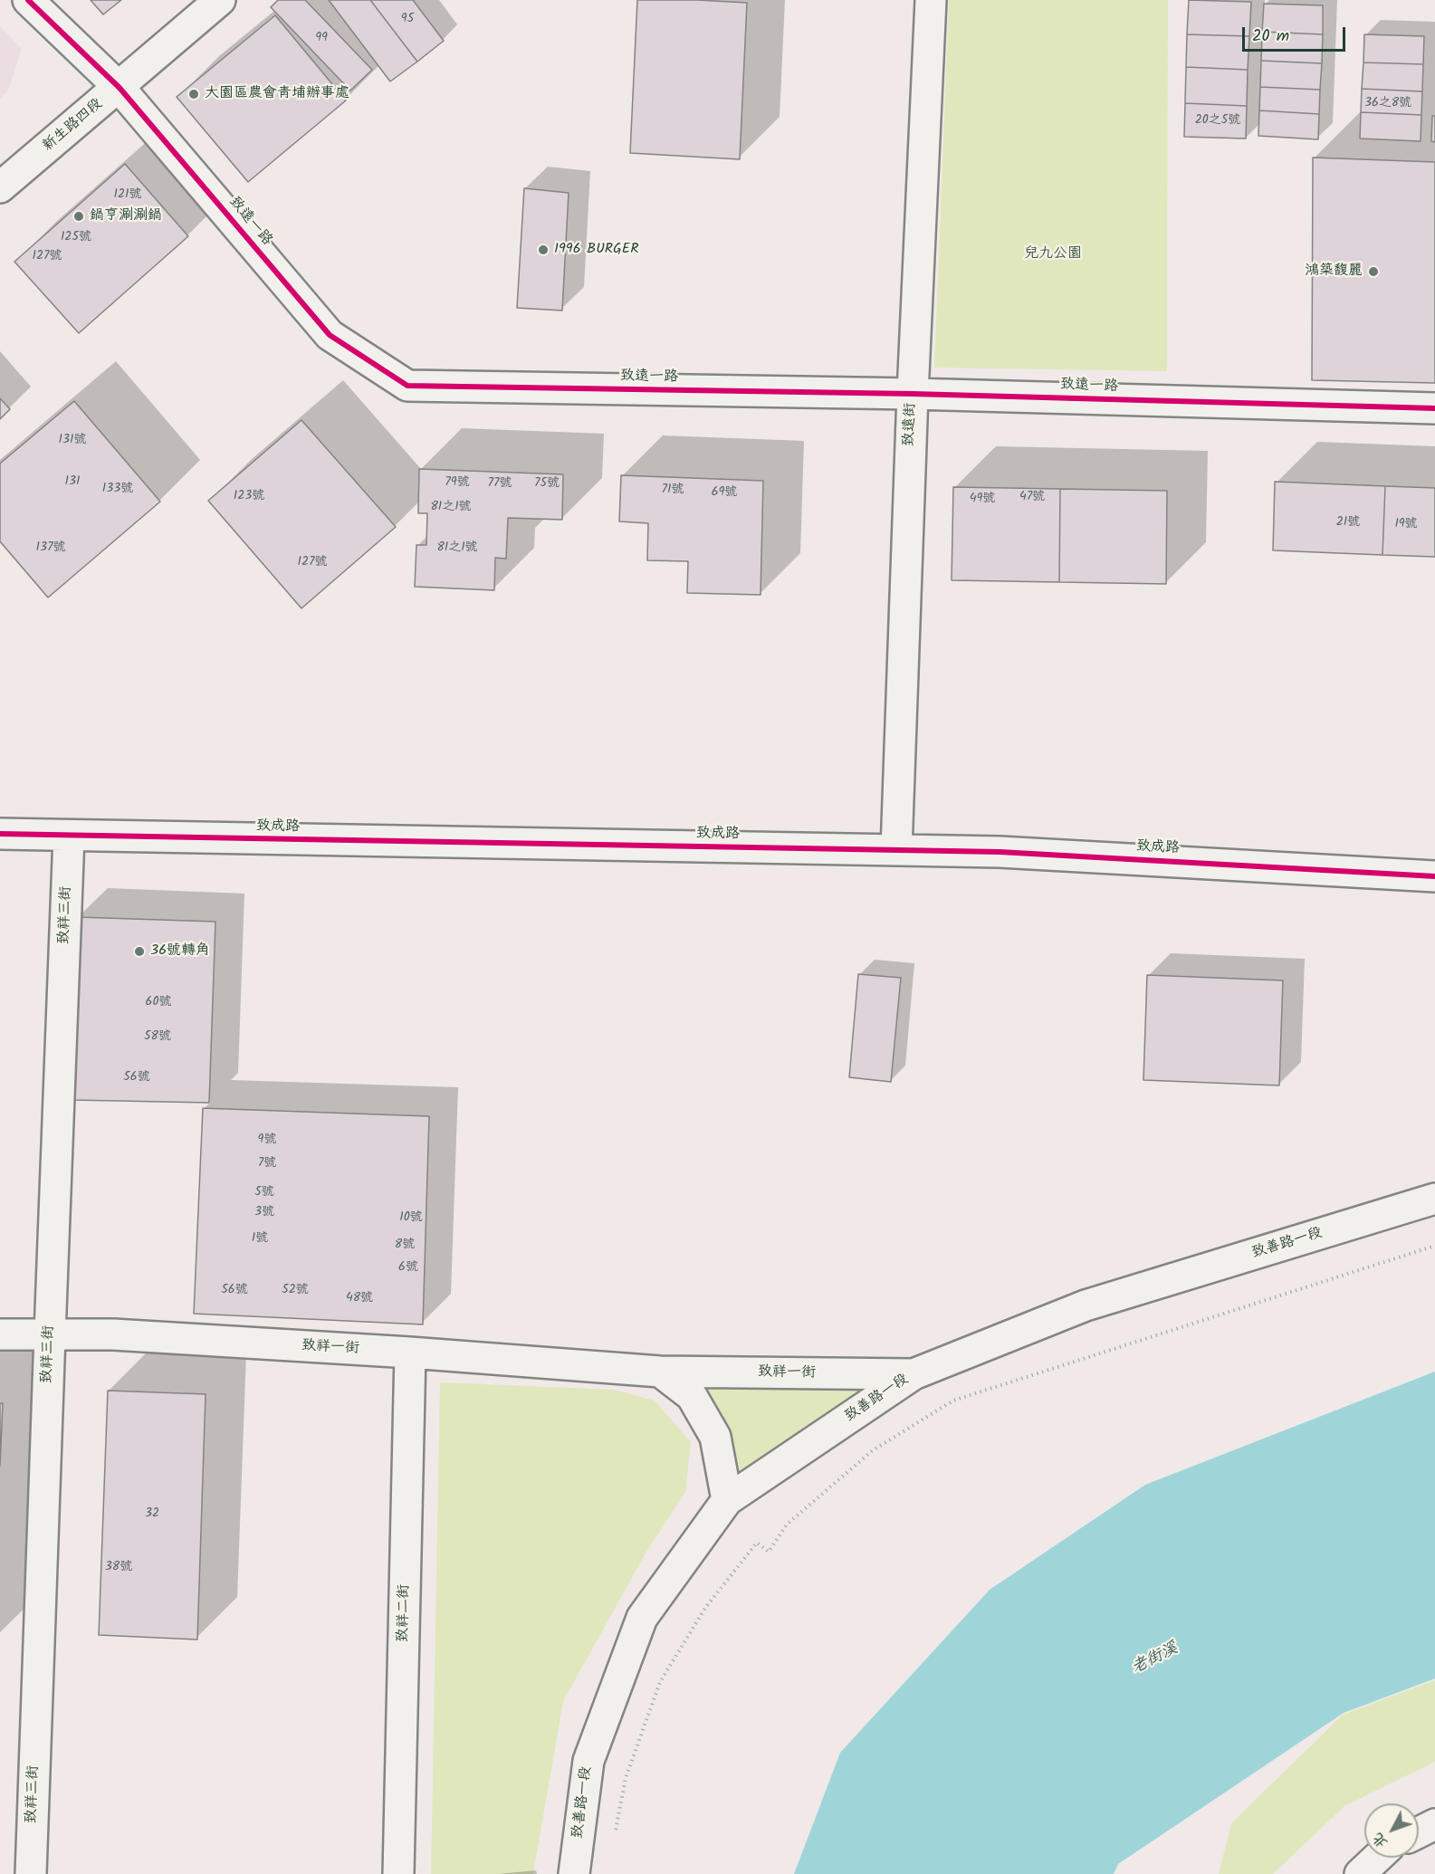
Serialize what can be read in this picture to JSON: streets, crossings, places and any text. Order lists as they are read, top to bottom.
{
  "streets": {
    "street": [
      "新生路四段",
      "致遠一路",
      "致遠街",
      "致成路",
      "致祥三街",
      "致善路一段",
      "致祥一街",
      "致祥二街"
    ]
  },
  "crossings": [
    ["新生路四段", "致遠一路"],
    ["致遠一路", "致遠街"],
    ["致遠街", "致成路"],
    ["致成路", "致祥三街"],
    ["致祥三街", "致祥一街"],
    ["致善路一段", "致祥一街"],
    ["致祥一街", "致祥二街"]
  ],
  "water": ["老街溪"],
  "parks": ["兒九公園"],
  "places": [
    "大園區農會青埔辦事處",
    "鍋亨涮涮鍋",
    "1996 BURGER",
    "鴻築馥麗",
    "36號轉角"
  ],
  "house_numbers": [
    "95",
    "99",
    "36之8號",
    "20之5號",
    "121號",
    "125號",
    "127號",
    "131號",
    "131",
    "79號",
    "77號",
    "75號",
    "133號",
    "71號",
    "69號",
    "123號",
    "47號",
    "49號",
    "81之1號",
    "21號",
    "19號",
    "137號",
    "81之1號",
    "127號",
    "60號",
    "58號",
    "56號",
    "9號",
    "7號",
    "5號",
    "3號",
    "10號",
    "1號",
    "8號",
    "6號",
    "56號",
    "52號",
    "48號",
    "32",
    "38號"
  ],
  "scale_bar": "20 m",
  "north": "bottom left"
}
